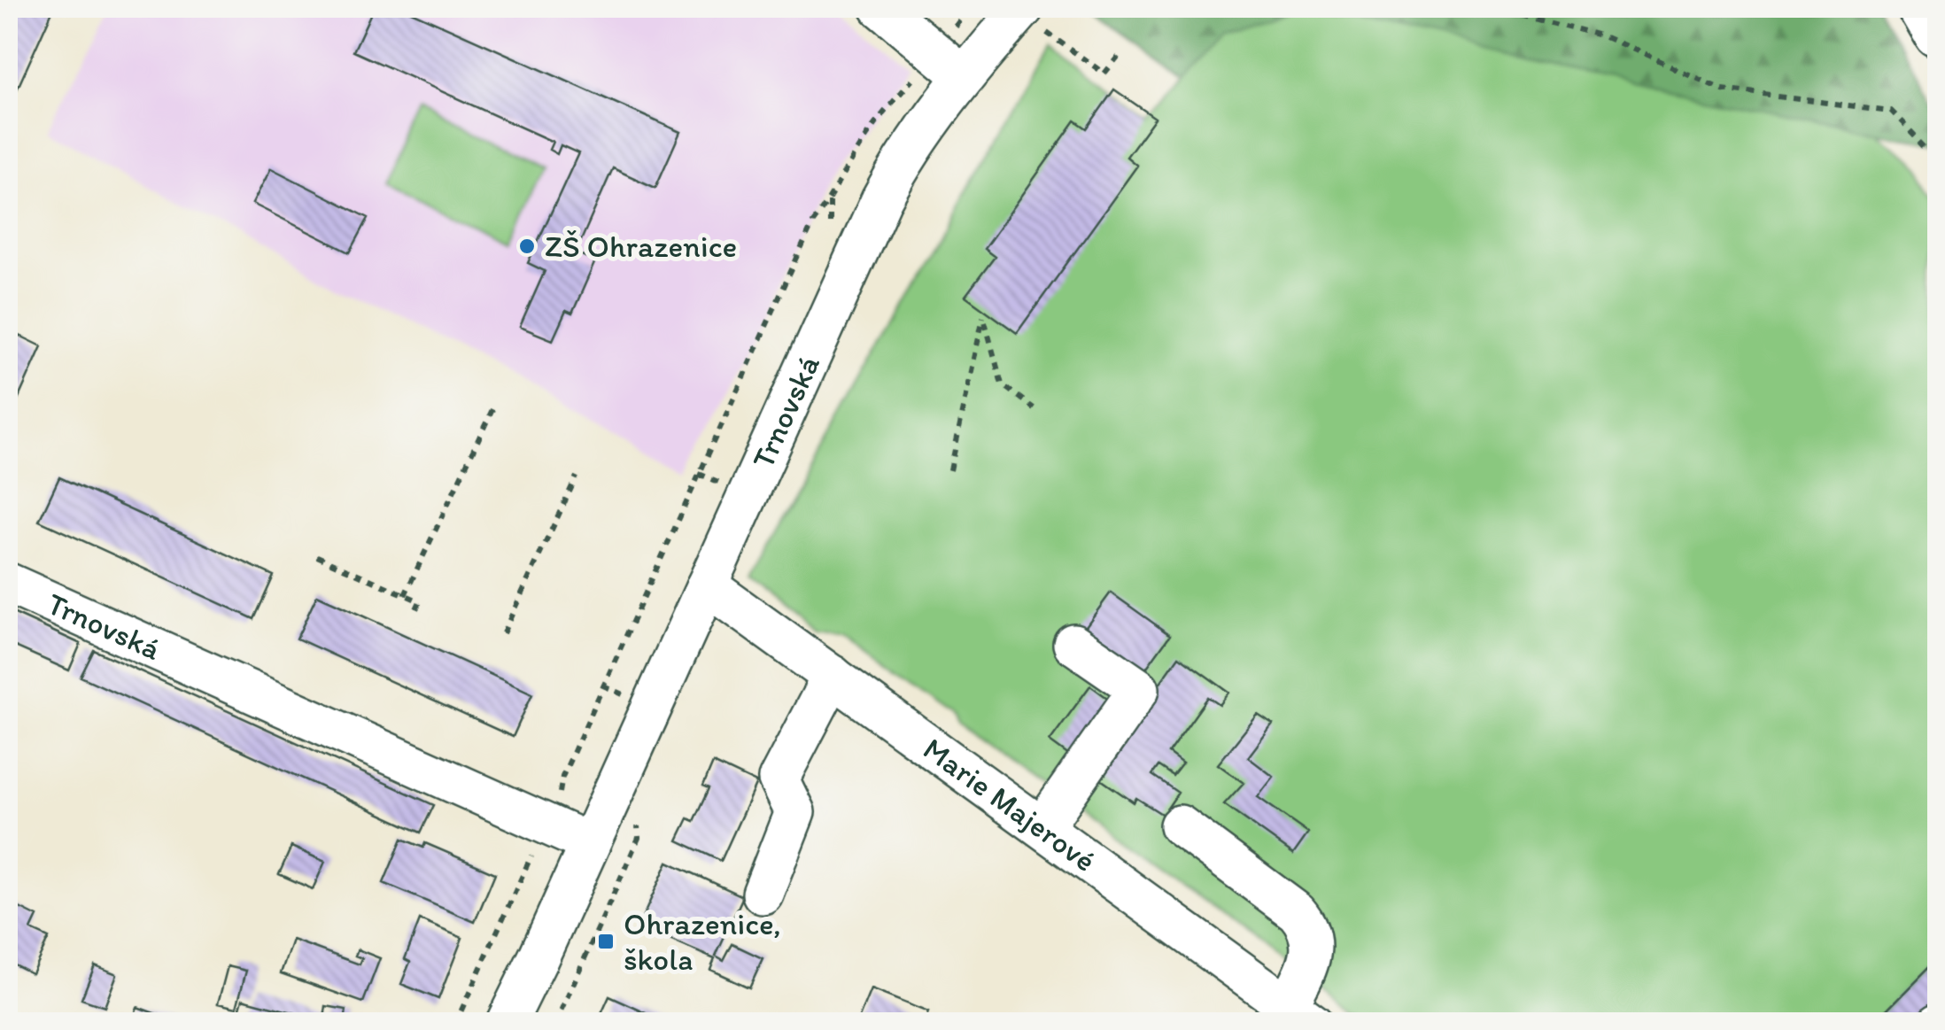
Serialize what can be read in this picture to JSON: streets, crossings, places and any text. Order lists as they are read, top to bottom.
{
  "streets": {
    "street": ["Trnovská", "Marie Majerové"]
  },
  "crossings": [
    ["Trnovská", "Marie Majerové"]
  ],
  "places": {
    "other": ["ZŠ Ohrazenice"],
    "transit": ["Ohrazenice, škola"]
  }
}
